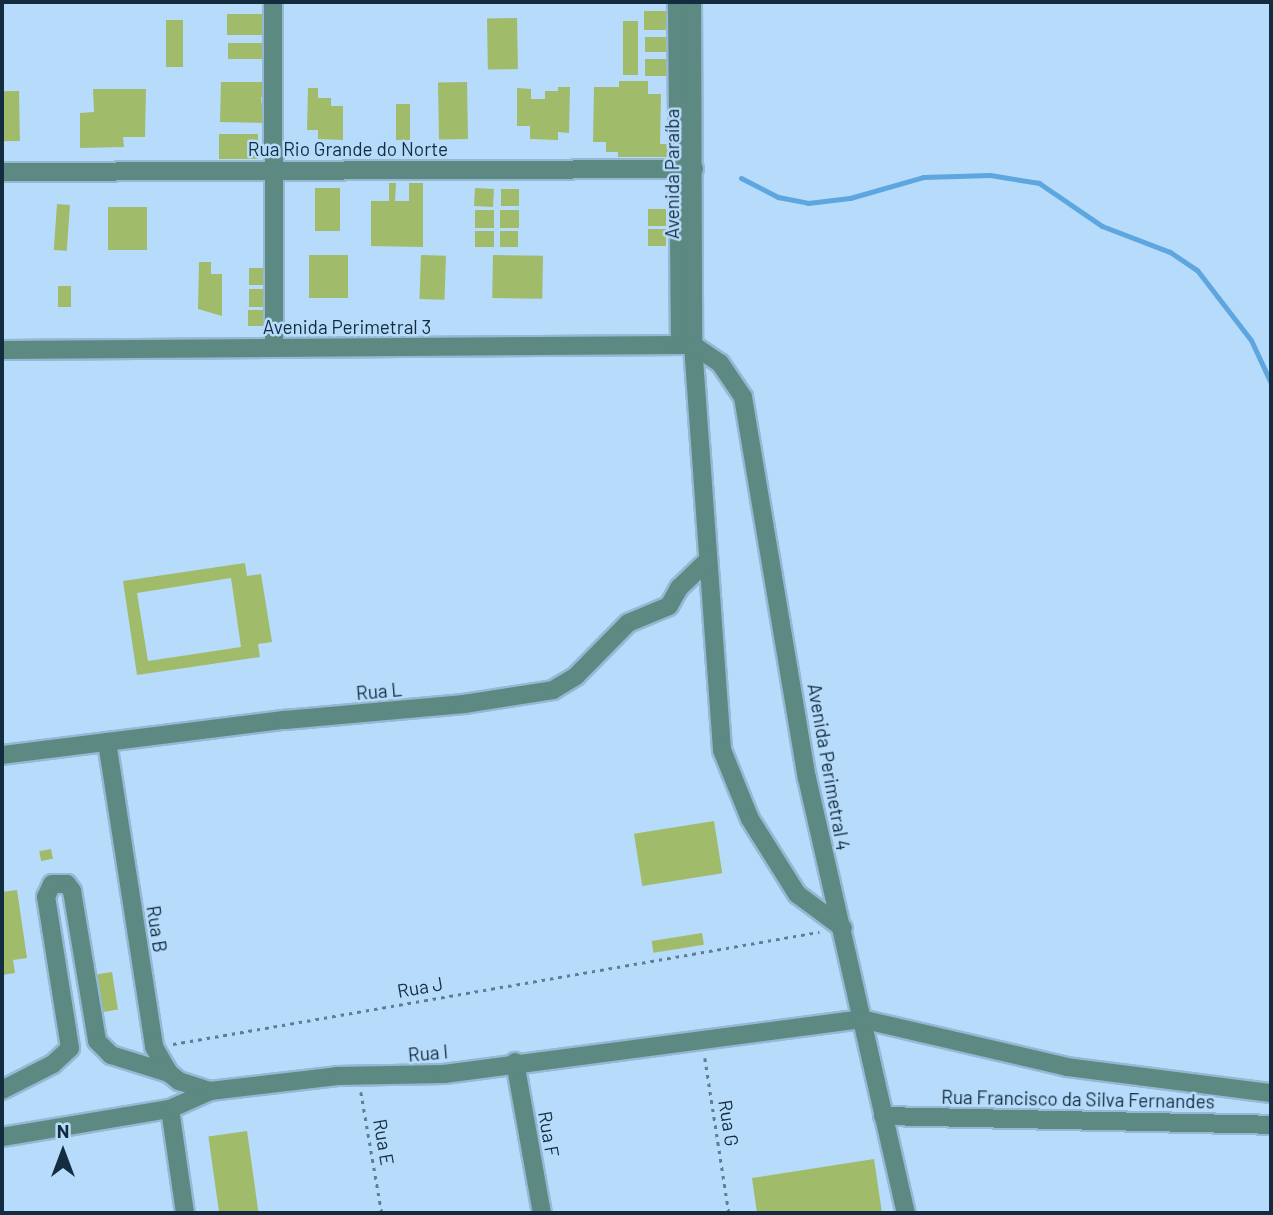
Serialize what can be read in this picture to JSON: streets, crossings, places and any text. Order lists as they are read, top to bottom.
{
  "streets": {
    "street": [
      "Rua Rio Grande do Norte",
      "Avenida Paraíba",
      "Avenida Perimetral 3",
      "Rua L",
      "Avenida Perimetral 4",
      "Rua B",
      "Rua I",
      "Rua Francisco da Silva Fernandes",
      "Rua F"
    ],
    "path": ["Rua J", "Rua G", "Rua E"]
  },
  "crossings": [
    ["Rua Rio Grande do Norte", "Avenida Paraíba"],
    ["Avenida Paraíba", "Avenida Perimetral 3"],
    ["Avenida Paraíba", "Rua L"],
    ["Avenida Paraíba", "Avenida Perimetral 4"],
    ["Avenida Paraíba", "Rua J"],
    ["Avenida Perimetral 3", "Avenida Perimetral 4"],
    ["Rua L", "Rua B"],
    ["Avenida Perimetral 4", "Rua J"],
    ["Avenida Perimetral 4", "Rua I"],
    ["Avenida Perimetral 4", "Rua Francisco da Silva Fernandes"],
    ["Rua B", "Rua J"],
    ["Rua I", "Rua G"],
    ["Rua I", "Rua F"],
    ["Rua I", "Rua E"]
  ],
  "north": "top"
}
